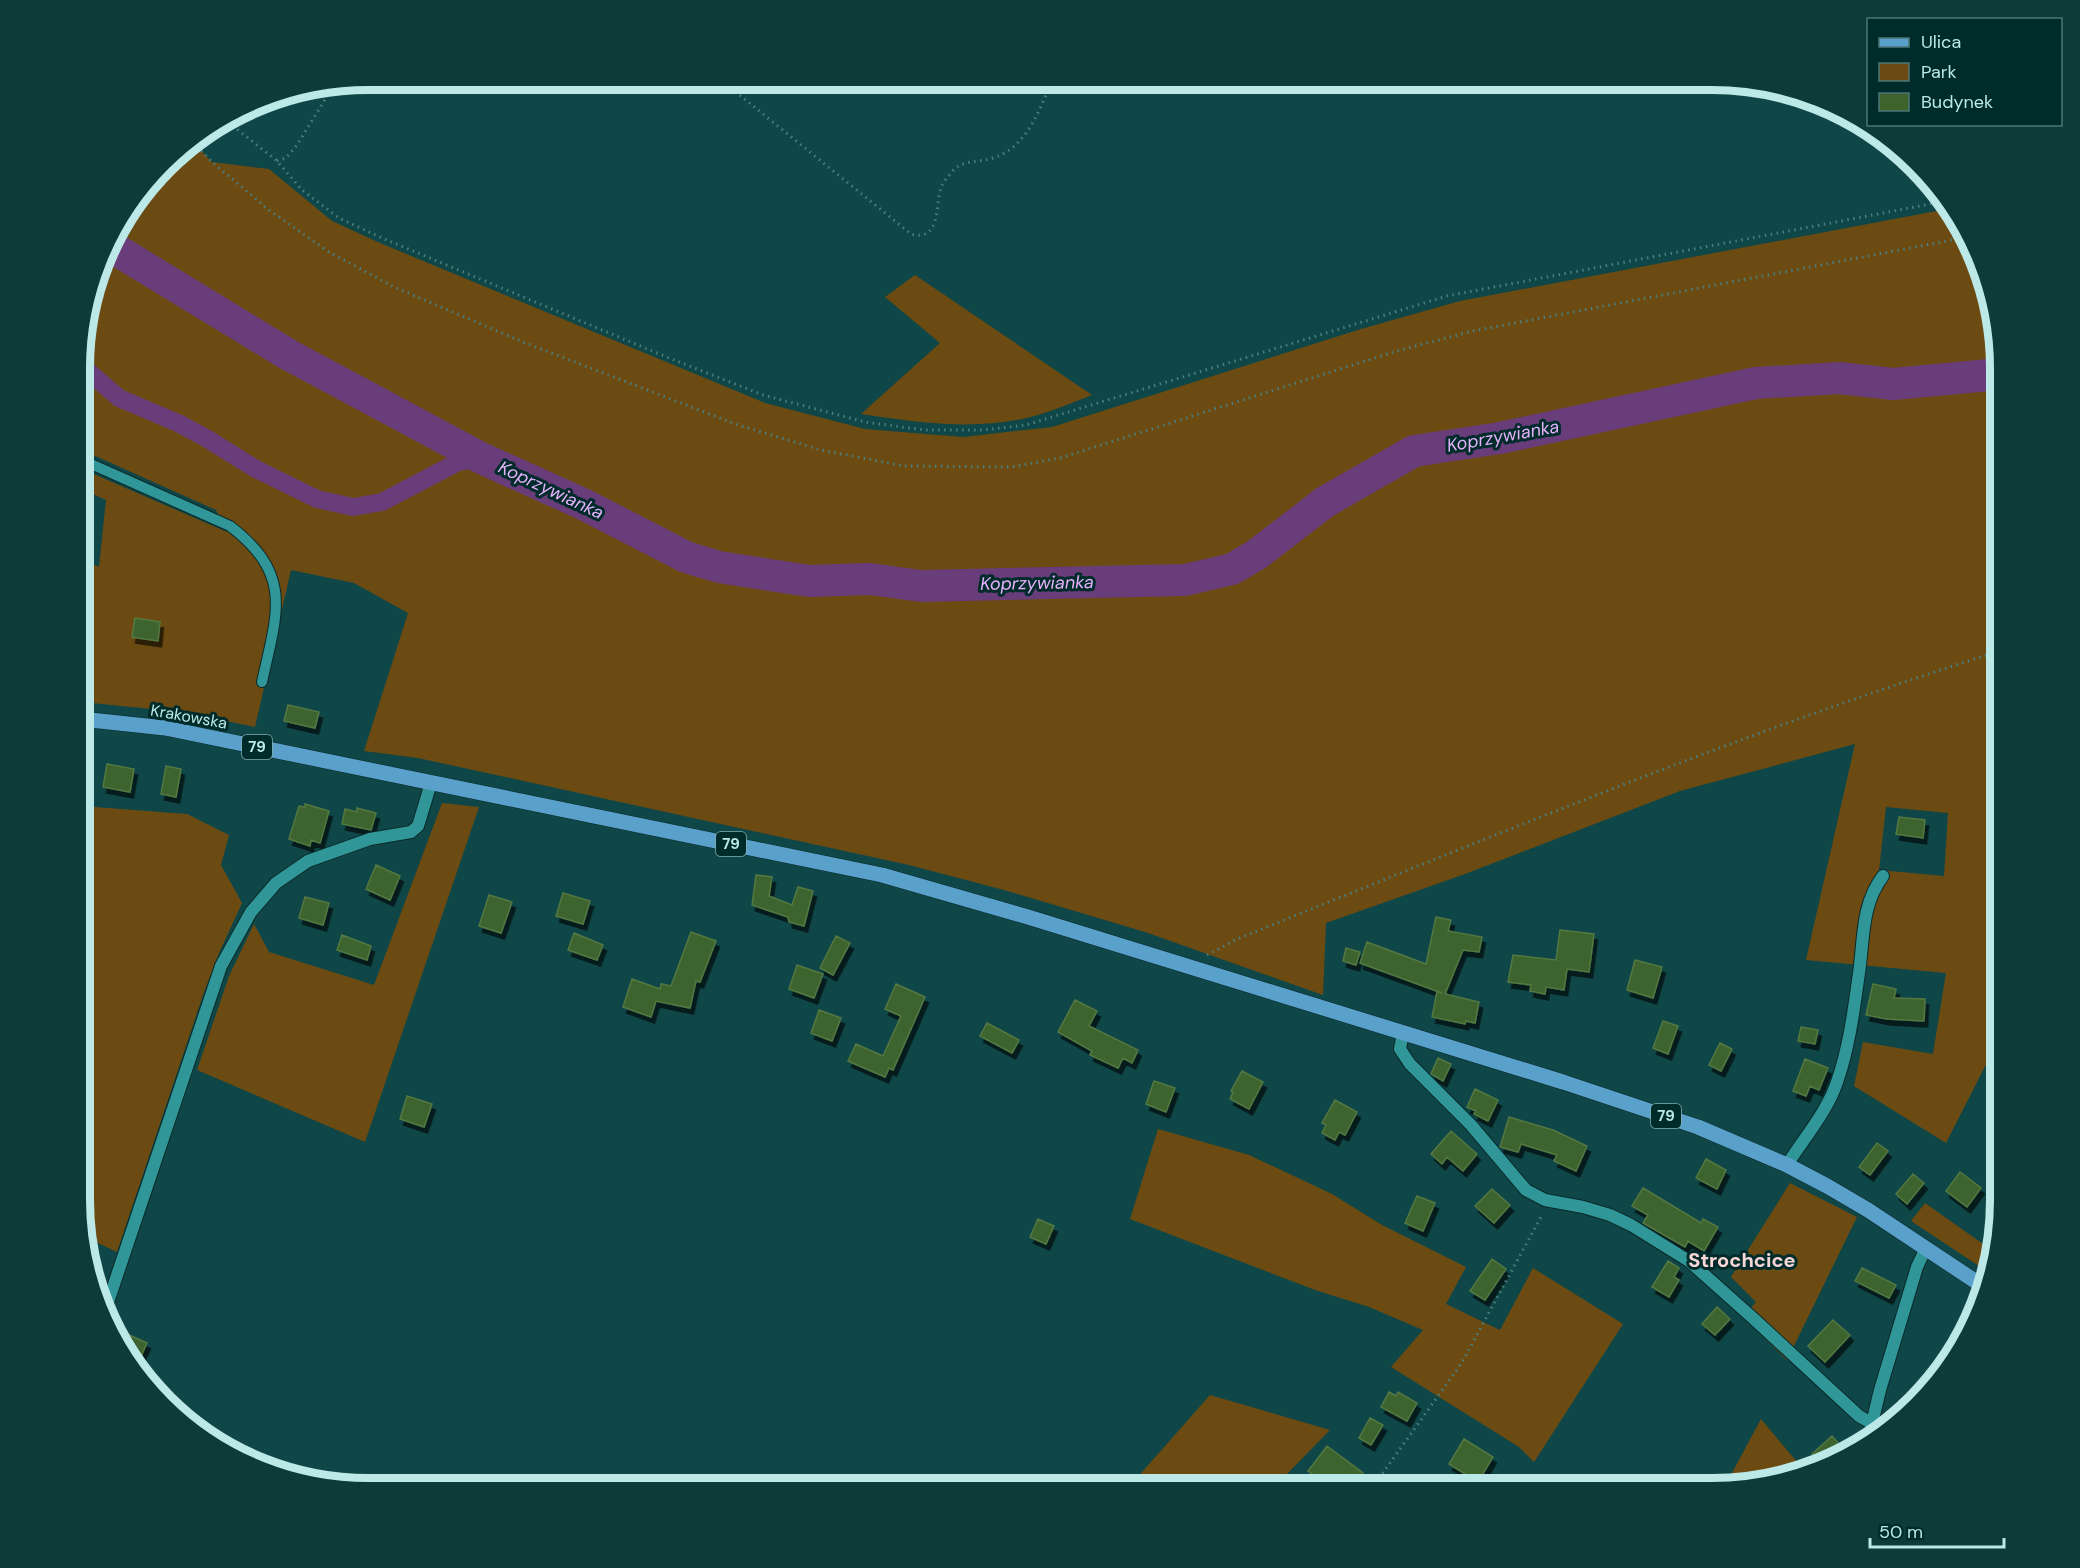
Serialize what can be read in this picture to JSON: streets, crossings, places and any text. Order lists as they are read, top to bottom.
{
  "streets": {
    "main road": ["Krakowska", "79"]
  },
  "crossings": [
    ["Krakowska", "79"]
  ],
  "districts": ["Strochcice"],
  "water": ["Koprzywianka"],
  "legend": ["Ulica", "Park", "Budynek"],
  "scale_bar": "50 m"
}
